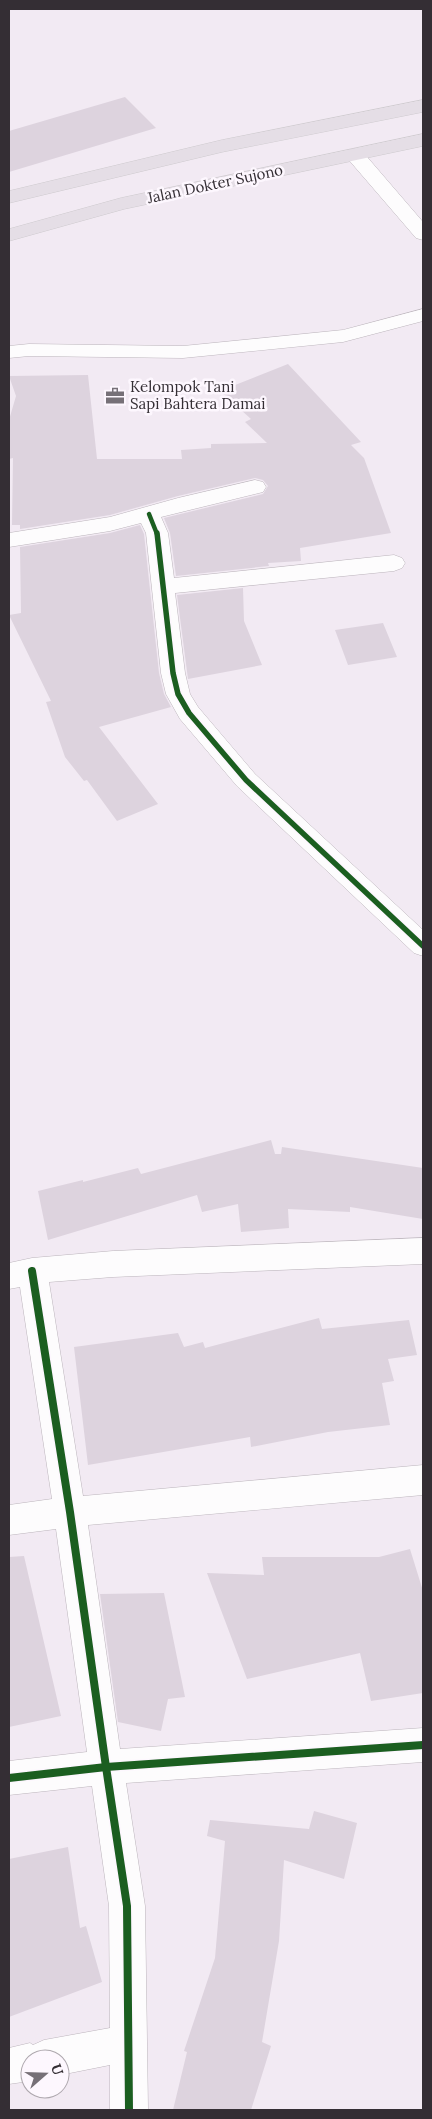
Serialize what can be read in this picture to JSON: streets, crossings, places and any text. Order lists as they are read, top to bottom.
{
  "streets": {
    "highway": ["Jalan Dokter Sujono"]
  },
  "places": {
    "office": ["Kelompok Tani Sapi Bahtera Damai"]
  },
  "north": "right"
}
